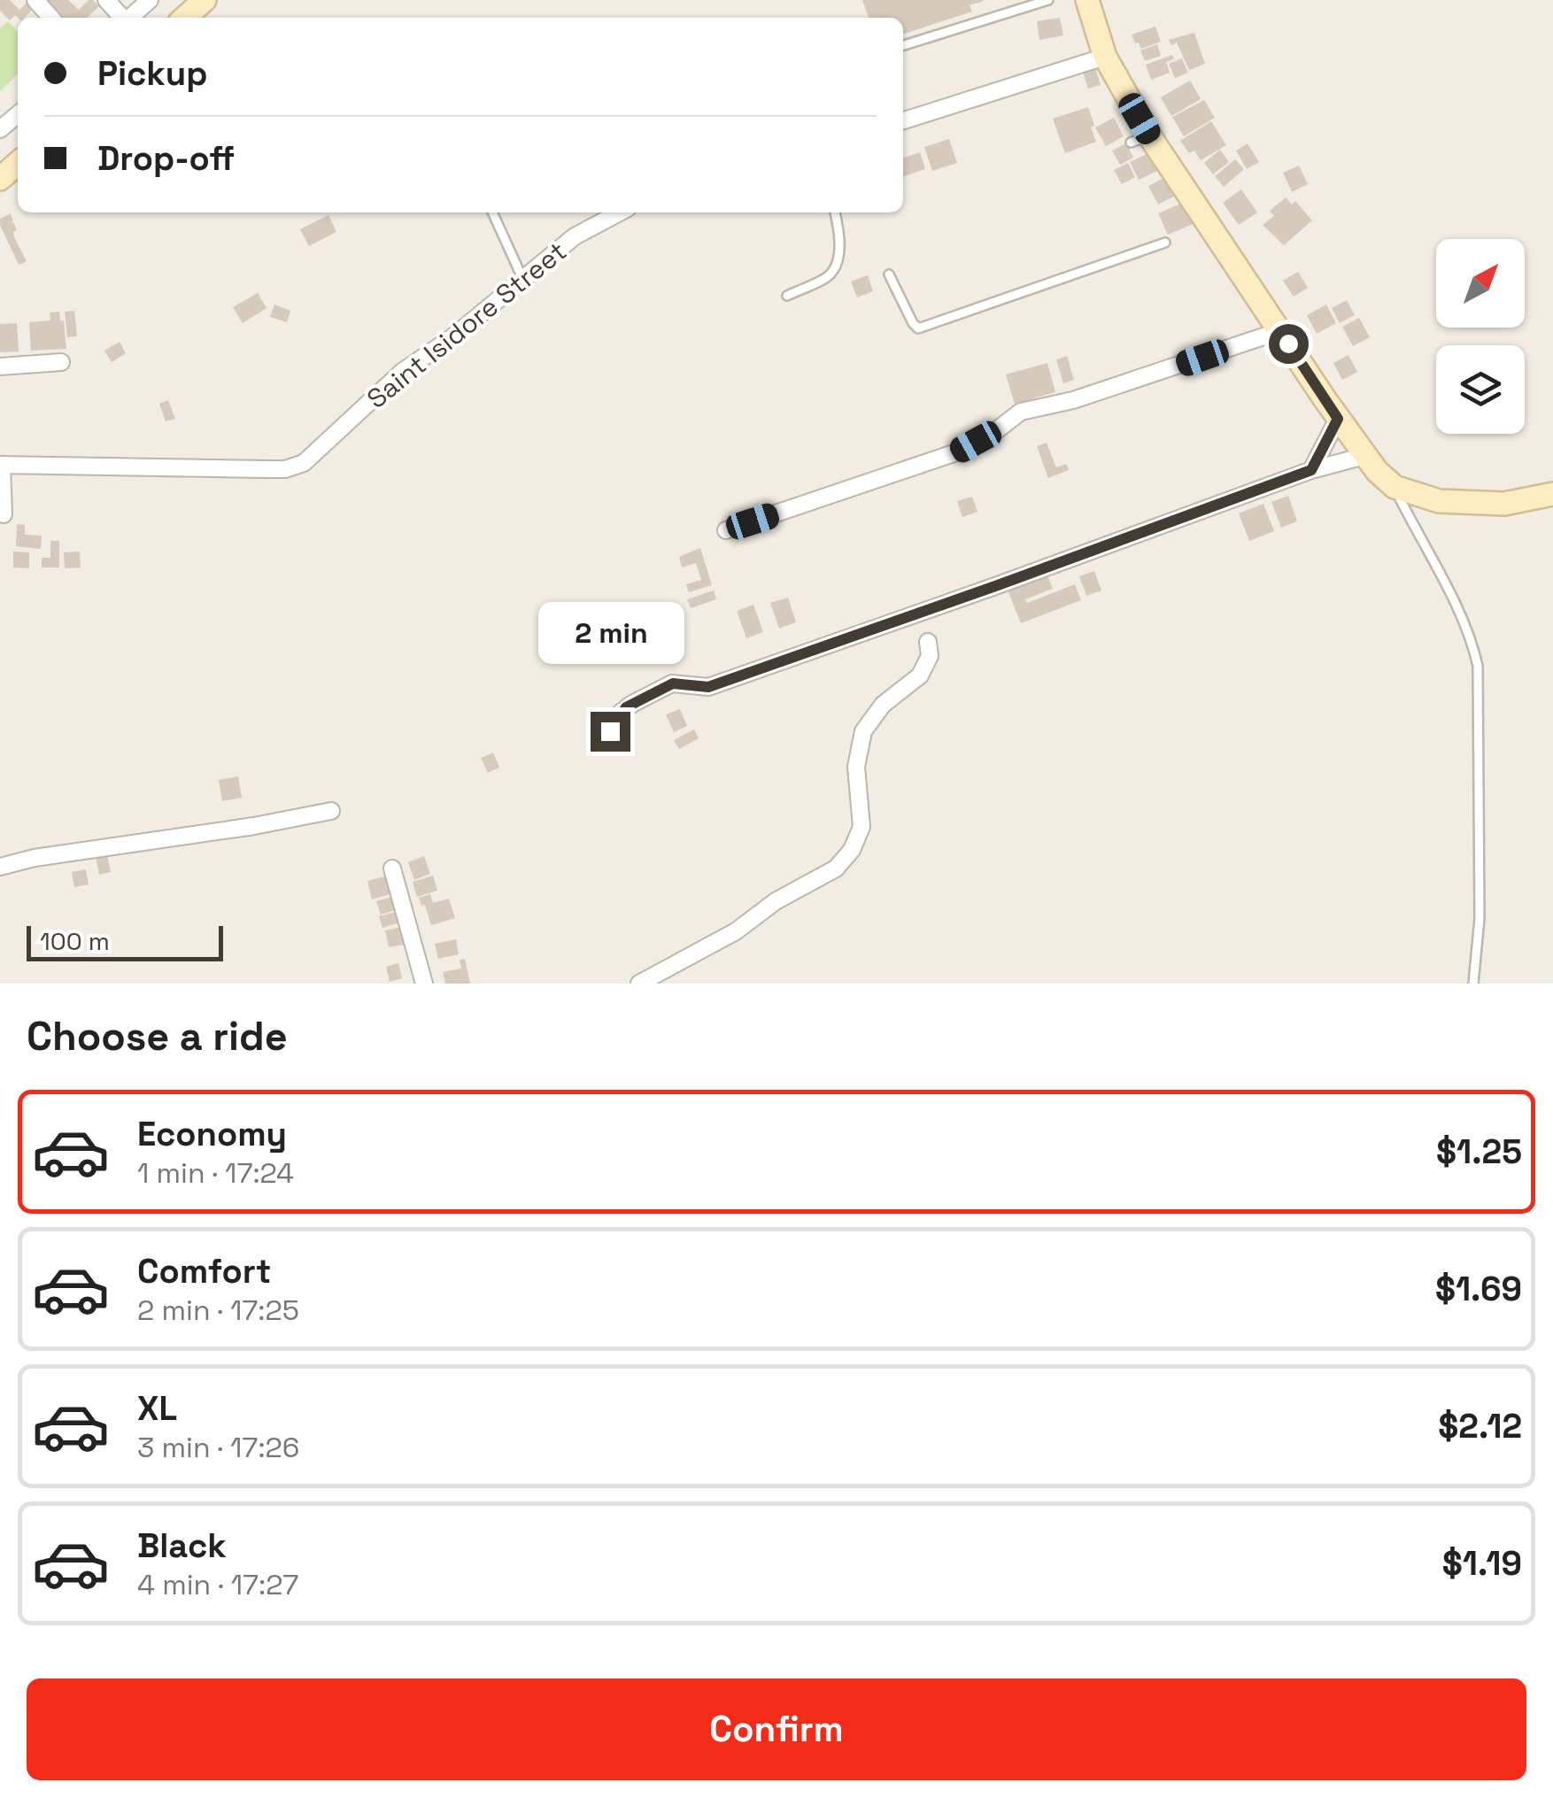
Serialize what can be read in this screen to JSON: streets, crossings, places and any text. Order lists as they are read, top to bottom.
{
  "streets": {
    "street": ["Saint Isidore Street"]
  },
  "scale_bar": "100 m",
  "north": "top right",
  "page": {
    "banner": ["Pickup", "Drop-off"],
    "bubble": "2 min",
    "scale": "100 m",
    "heading": "Choose a ride",
    "list": [
      {
        "name": "Economy",
        "note": "1 min · 17:24",
        "value": "$1.25"
      },
      {
        "name": "Comfort",
        "note": "2 min · 17:25",
        "value": "$1.69"
      },
      {
        "name": "XL",
        "note": "3 min · 17:26",
        "value": "$2.12"
      },
      {
        "name": "Black",
        "note": "4 min · 17:27",
        "value": "$1.19"
      }
    ],
    "buttons": "Confirm"
  }
}
